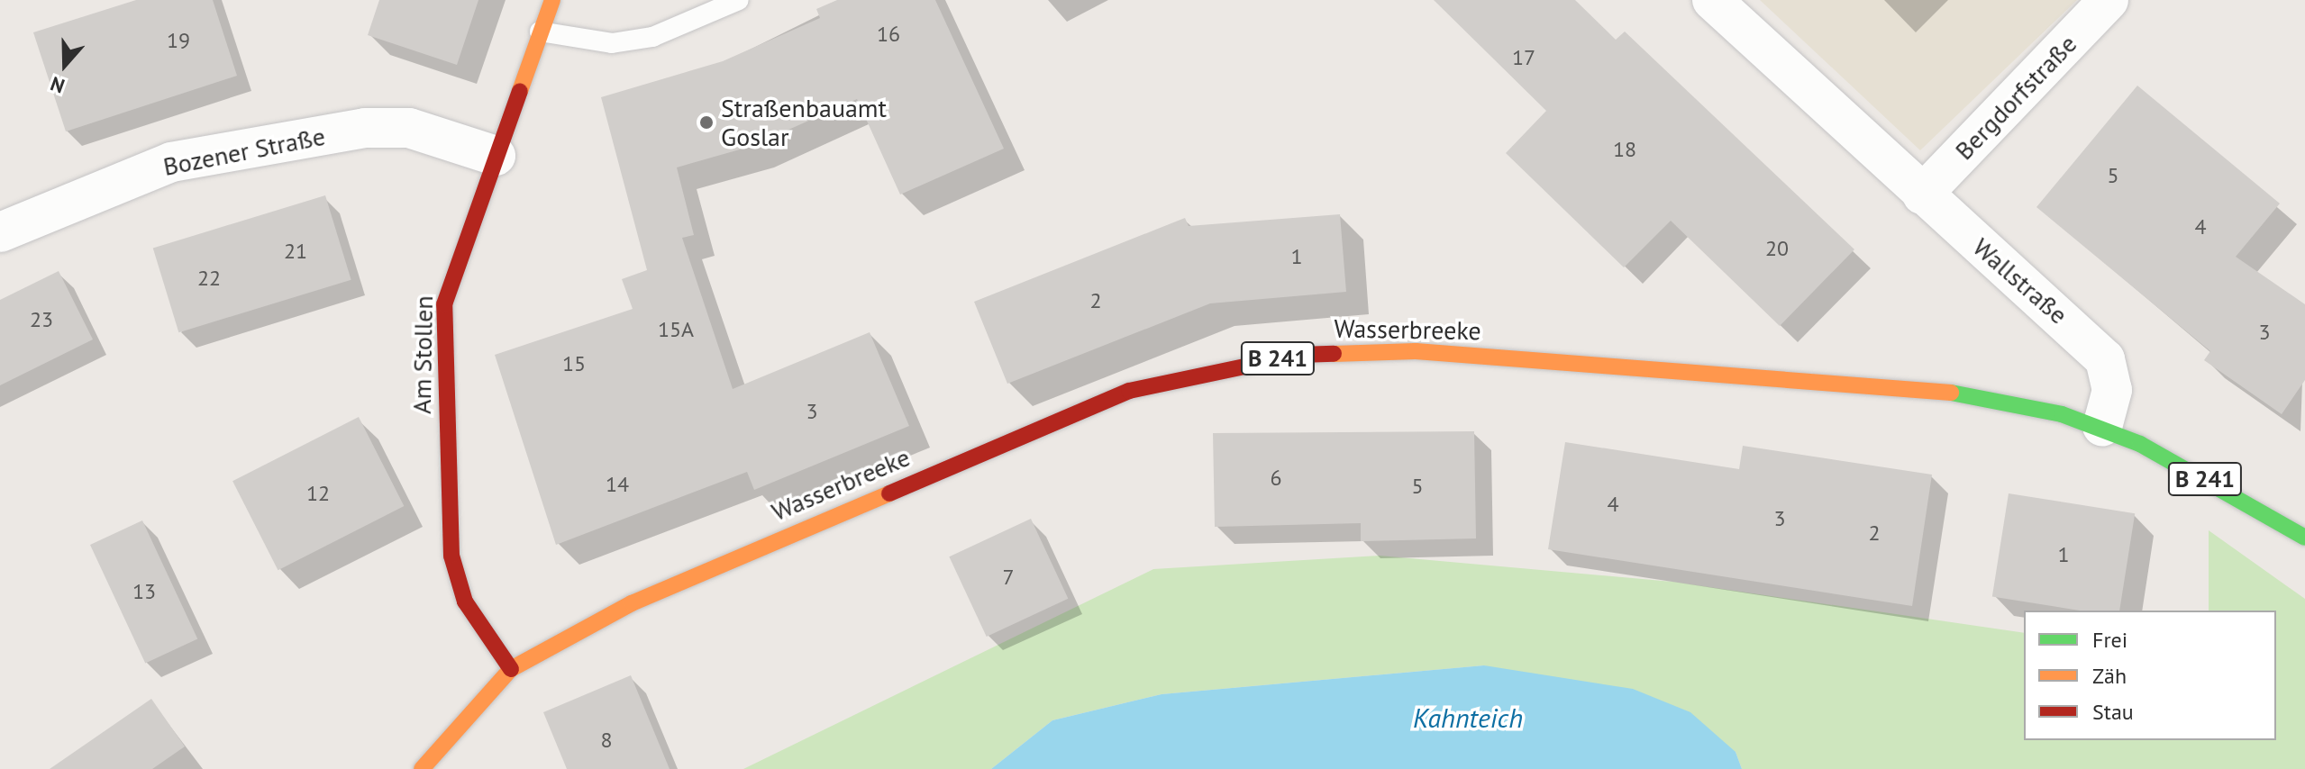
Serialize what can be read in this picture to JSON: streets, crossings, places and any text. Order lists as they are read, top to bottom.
{
  "streets": {
    "main road": ["Wasserbreeke", "Am Stollen", "B 241"],
    "street": ["Bergdorfstraße", "Bozener Straße", "Wallstraße"]
  },
  "crossings": [
    ["Bergdorfstraße", "Wallstraße"],
    ["Bozener Straße", "Am Stollen"],
    ["Wallstraße", "Wasserbreeke"],
    ["Wallstraße", "B 241"],
    ["Wasserbreeke", "Am Stollen"],
    ["Wasserbreeke", "B 241"],
    ["Am Stollen", "B 241"]
  ],
  "water": ["Kahnteich"],
  "places": ["Straßenbauamt Goslar"],
  "house_numbers": [
    "16",
    "19",
    "17",
    "18",
    "5",
    "4",
    "20",
    "21",
    "1",
    "22",
    "2",
    "23",
    "15A",
    "3",
    "15",
    "3",
    "6",
    "14",
    "5",
    "12",
    "4",
    "3",
    "2",
    "1",
    "7",
    "13",
    "8"
  ],
  "legend": ["Frei", "Zäh", "Stau"],
  "north": "bottom"
}
